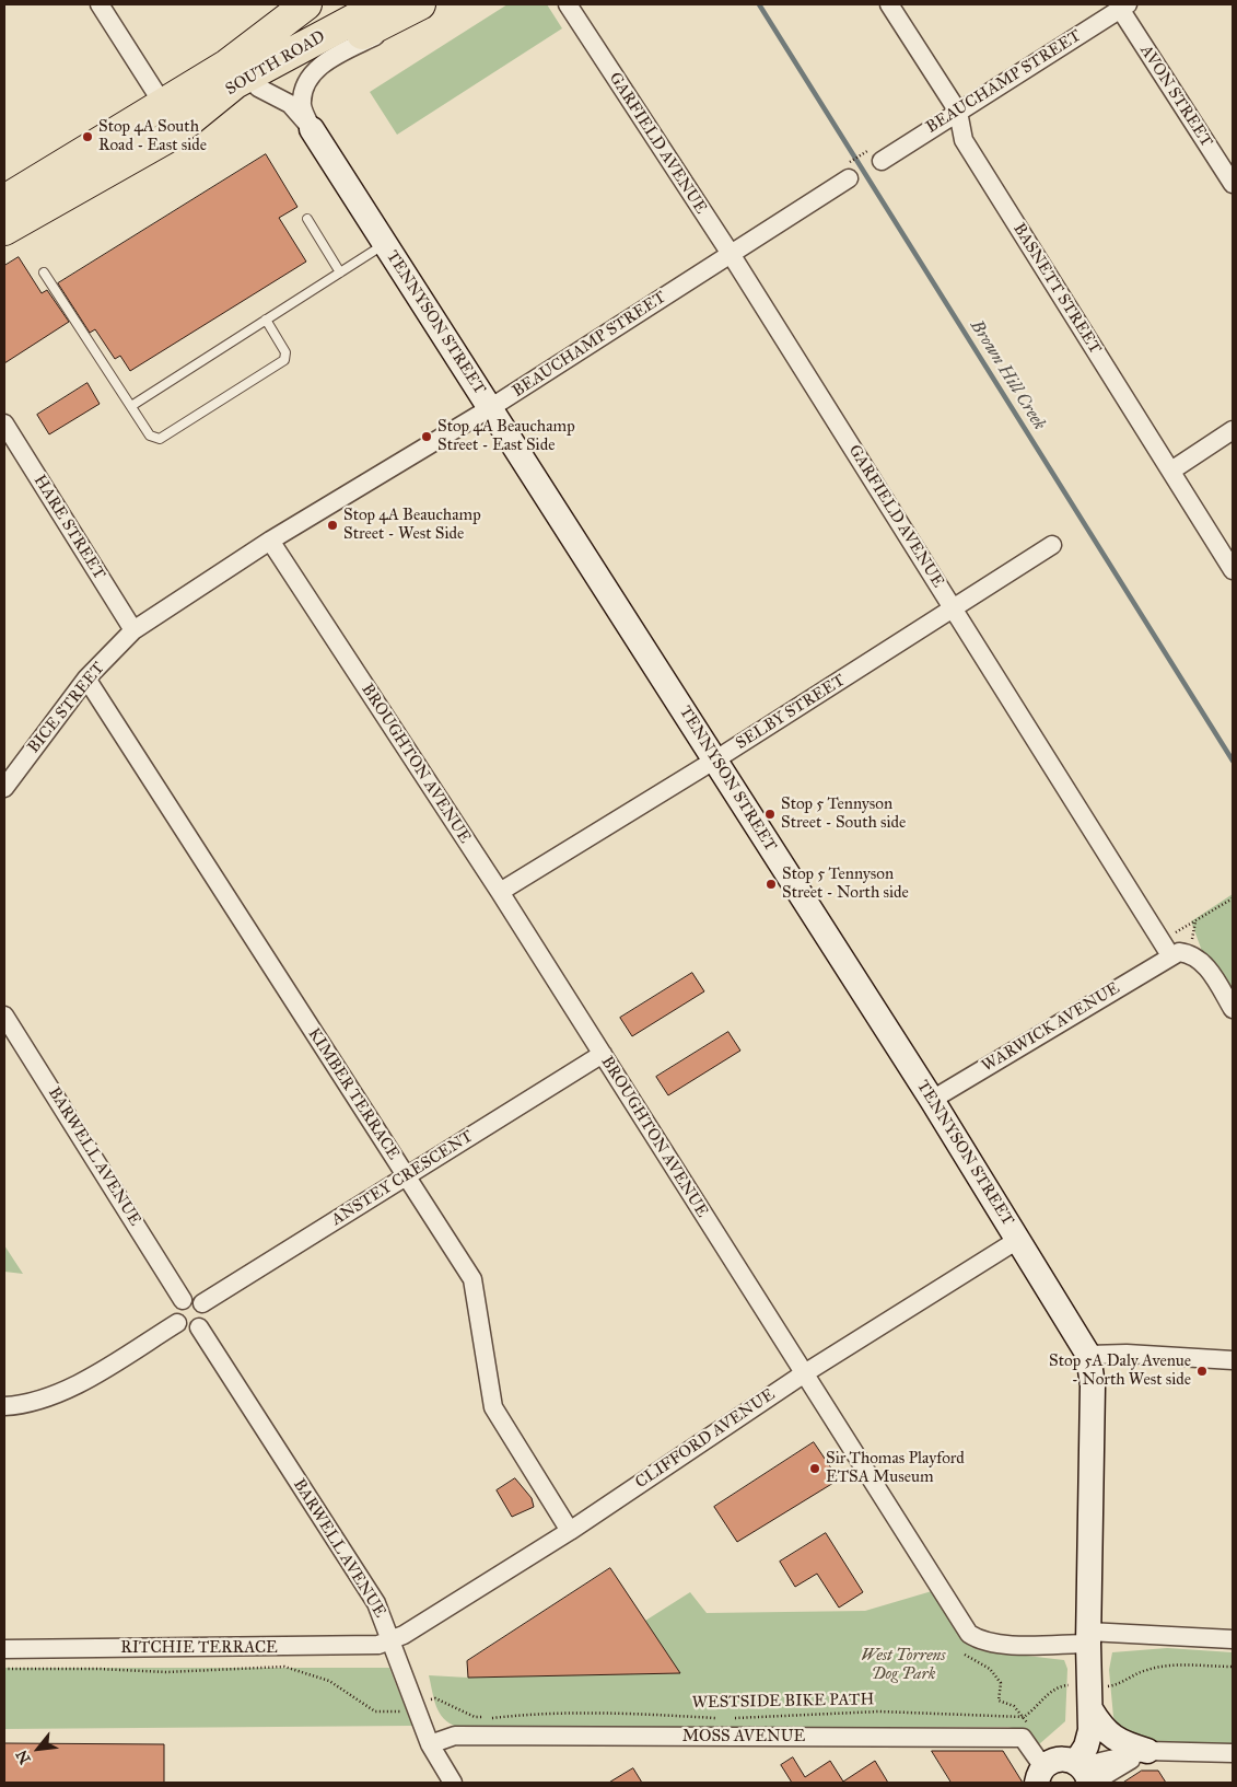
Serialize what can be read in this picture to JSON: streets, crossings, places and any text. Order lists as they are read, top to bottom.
{
  "streets": {
    "highway": ["SOUTH ROAD"],
    "street": [
      "BEAUCHAMP STREET",
      "AVON STREET",
      "GARFIELD AVENUE",
      "BASNETT STREET",
      "TENNYSON STREET",
      "HARE STREET",
      "BICE STREET",
      "SELBY STREET",
      "BROUGHTON AVENUE",
      "WARWICK AVENUE",
      "KIMBER TERRACE",
      "BARWELL AVENUE",
      "ANSTEY CRESCENT",
      "CLIFFORD AVENUE",
      "RITCHIE TERRACE",
      "MOSS AVENUE"
    ],
    "path": ["WESTSIDE BIKE PATH"]
  },
  "crossings": [
    ["BEAUCHAMP STREET", "AVON STREET"],
    ["BEAUCHAMP STREET", "GARFIELD AVENUE"],
    ["BEAUCHAMP STREET", "BASNETT STREET"],
    ["BEAUCHAMP STREET", "TENNYSON STREET"],
    ["BEAUCHAMP STREET", "HARE STREET"],
    ["BEAUCHAMP STREET", "BICE STREET"],
    ["BEAUCHAMP STREET", "BROUGHTON AVENUE"],
    ["GARFIELD AVENUE", "SELBY STREET"],
    ["GARFIELD AVENUE", "WARWICK AVENUE"],
    ["TENNYSON STREET", "SELBY STREET"],
    ["TENNYSON STREET", "BROUGHTON AVENUE"],
    ["TENNYSON STREET", "WARWICK AVENUE"],
    ["TENNYSON STREET", "CLIFFORD AVENUE"],
    ["TENNYSON STREET", "MOSS AVENUE"],
    ["HARE STREET", "BICE STREET"],
    ["BICE STREET", "KIMBER TERRACE"],
    ["SELBY STREET", "BROUGHTON AVENUE"],
    ["BROUGHTON AVENUE", "ANSTEY CRESCENT"],
    ["BROUGHTON AVENUE", "CLIFFORD AVENUE"],
    ["KIMBER TERRACE", "ANSTEY CRESCENT"],
    ["KIMBER TERRACE", "CLIFFORD AVENUE"],
    ["BARWELL AVENUE", "ANSTEY CRESCENT"],
    ["BARWELL AVENUE", "CLIFFORD AVENUE"],
    ["BARWELL AVENUE", "RITCHIE TERRACE"],
    ["BARWELL AVENUE", "MOSS AVENUE"],
    ["CLIFFORD AVENUE", "RITCHIE TERRACE"]
  ],
  "water": ["Brown Hill Creek"],
  "parks": ["West Torrens Dog Park"],
  "places": [
    "Stop 4A South Road - East side",
    "Stop 4A Beauchamp Street - East Side",
    "Stop 4A Beauchamp Street - West Side",
    "Stop 5 Tennyson Street - South side",
    "Stop 5 Tennyson Street - North side",
    "Stop 5A Daly Avenue - North West side",
    "Sir Thomas Playford ETSA Museum"
  ],
  "north": "bottom left"
}
